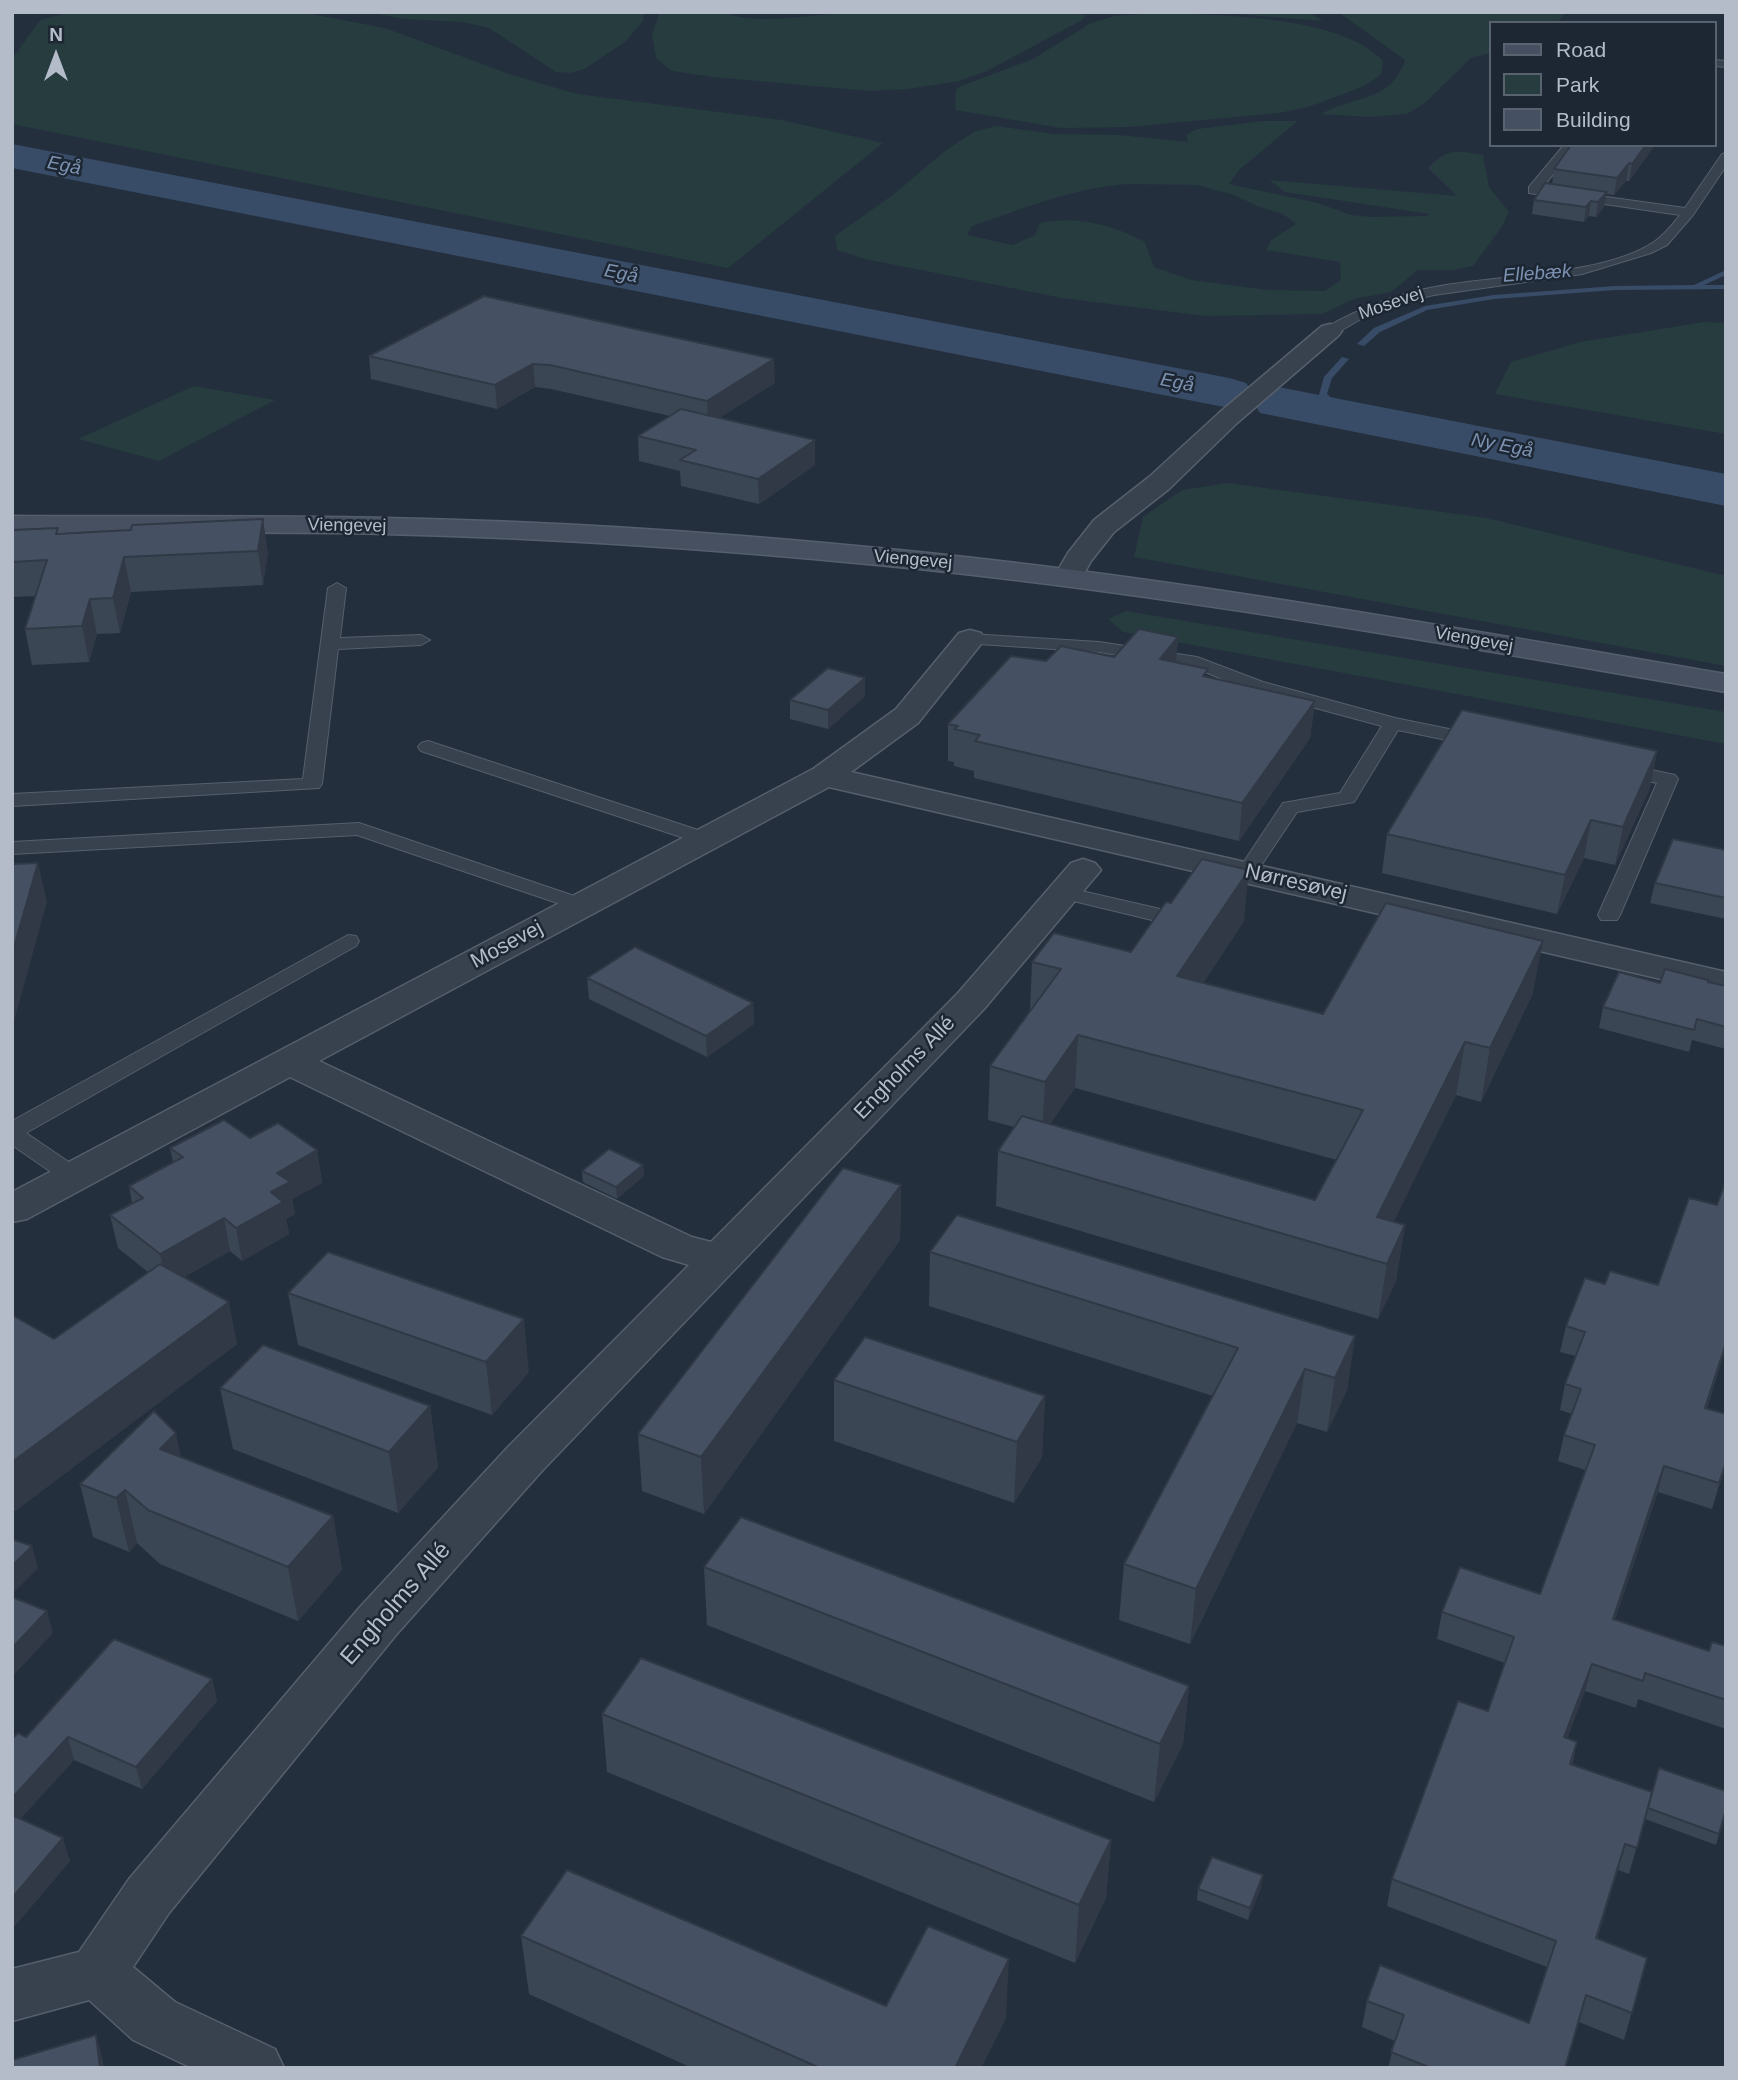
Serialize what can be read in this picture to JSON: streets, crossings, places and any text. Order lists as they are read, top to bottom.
{
  "streets": {
    "street": [
      "Mosevej",
      "Viengevej",
      "Nørresøvej",
      "Engholms Allé"
    ]
  },
  "crossings": [
    ["Mosevej", "Viengevej"],
    ["Mosevej", "Nørresøvej"]
  ],
  "water": ["Egå", "Ellebæk", "Ny Egå"],
  "legend": ["Road", "Park", "Building"],
  "north": "top"
}
